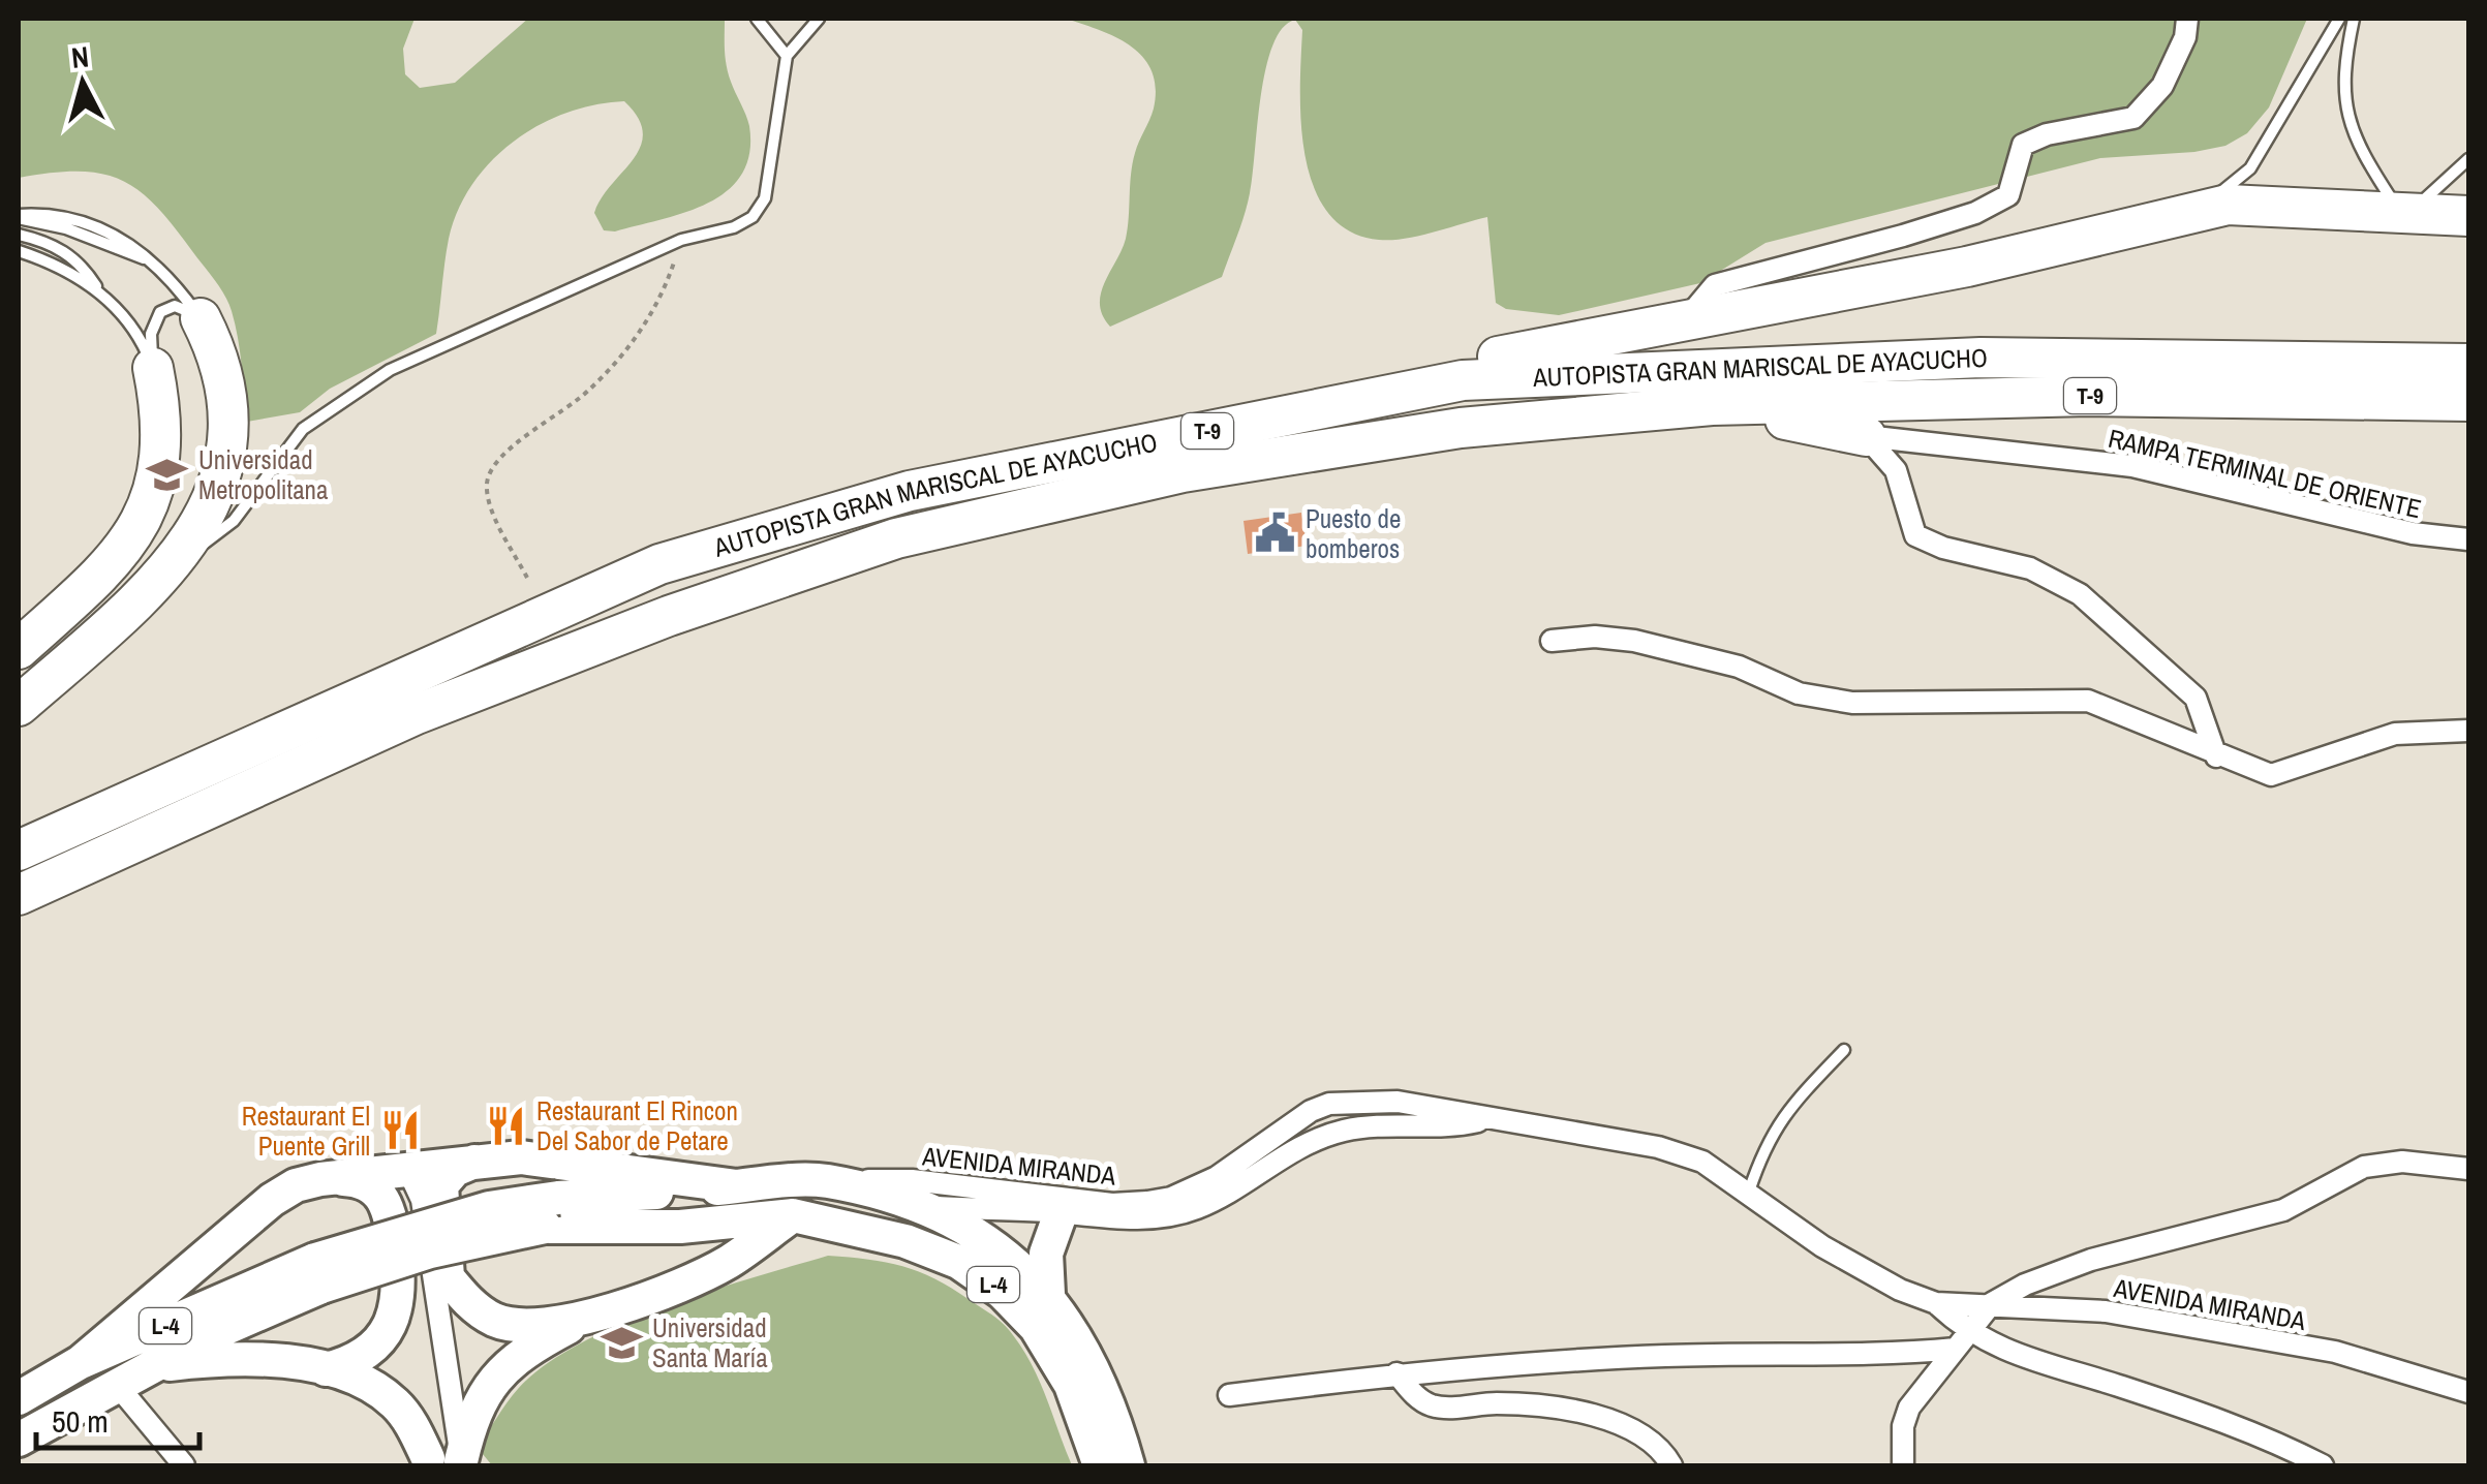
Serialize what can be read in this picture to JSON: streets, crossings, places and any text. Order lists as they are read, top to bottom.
{
  "streets": {
    "highway": ["AUTOPISTA GRAN MARISCAL DE AYACUCHO", "T-9"],
    "main road": ["L-4"],
    "street": ["RAMPA TERMINAL DE ORIENTE", "AVENIDA MIRANDA"]
  },
  "crossings": [
    ["AVENIDA MIRANDA", "L-4"]
  ],
  "places": {
    "school or university": ["Universidad Metropolitana", "Universidad Santa María"],
    "public building": ["Puesto de bomberos"],
    "restaurant": ["Restaurant El Rincon Del Sabor de Petare", "Restaurant El Puente Grill"]
  },
  "scale_bar": "50 m",
  "north": "top"
}
